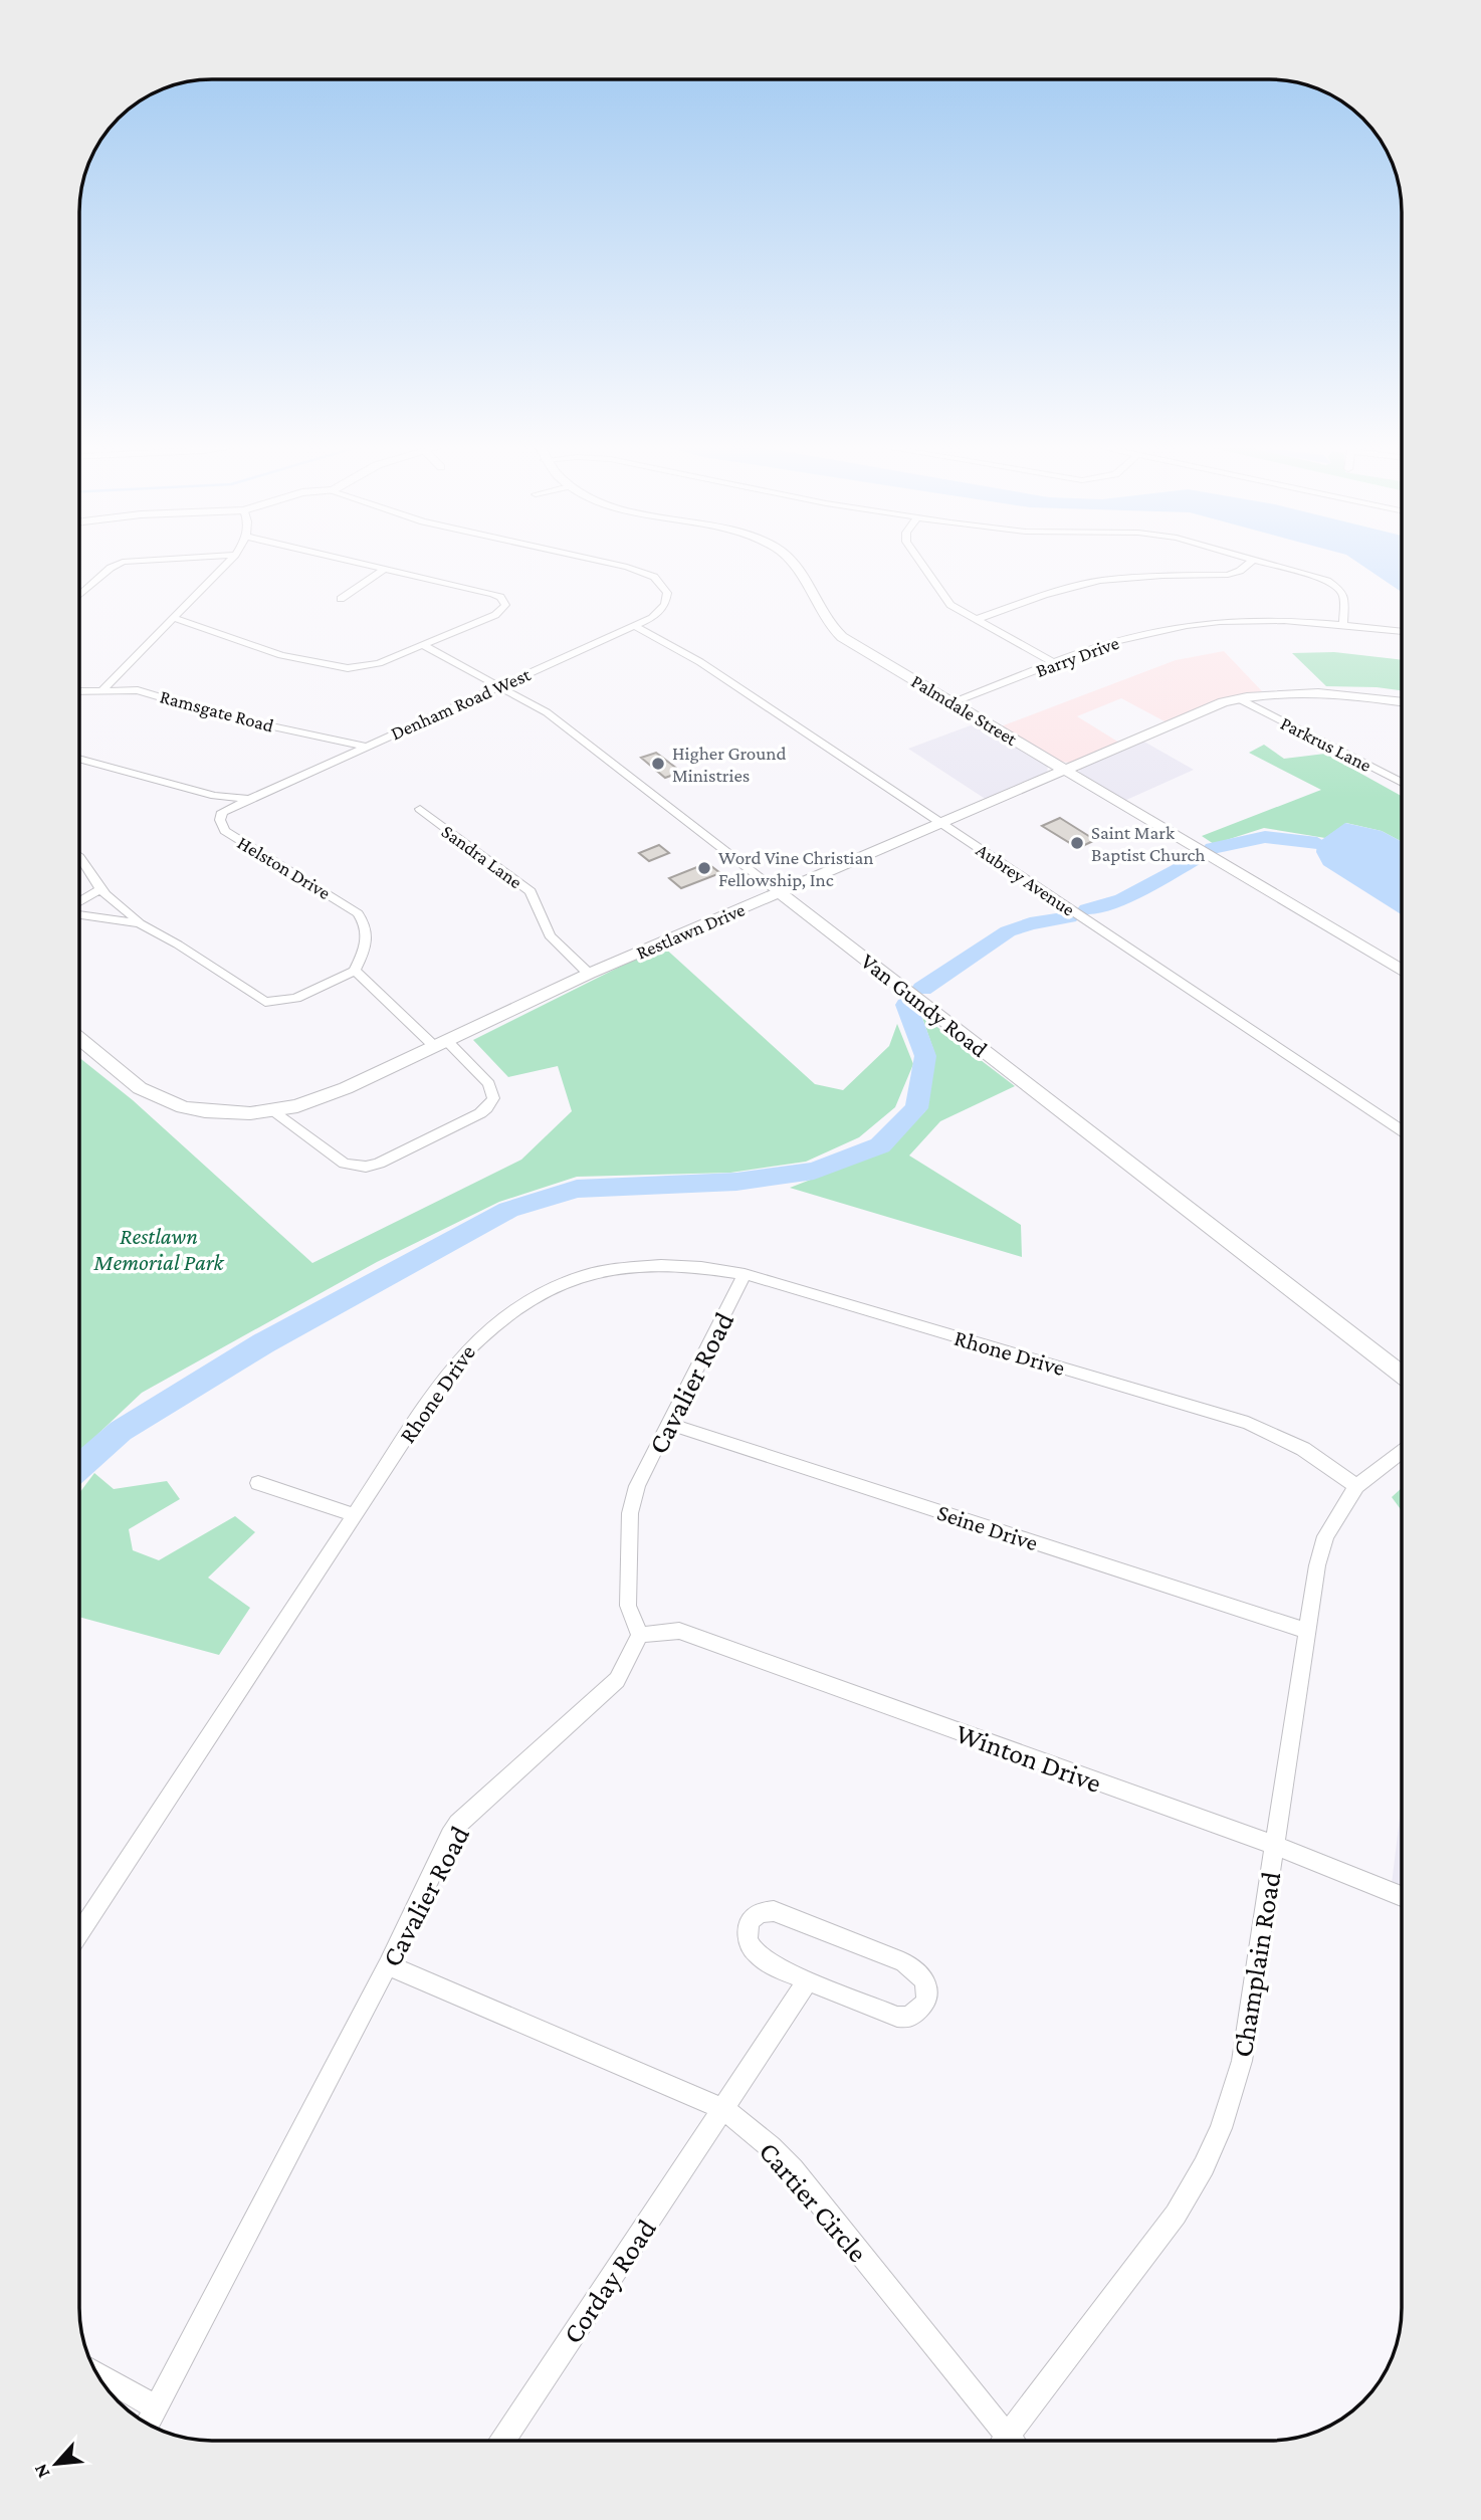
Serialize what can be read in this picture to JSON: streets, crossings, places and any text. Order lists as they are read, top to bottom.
{
  "streets": {
    "street": [
      "Barry Drive",
      "Denham Road West",
      "Palmdale Street",
      "Ramsgate Road",
      "Parkrus Lane",
      "Sandra Lane",
      "Helston Drive",
      "Aubrey Avenue",
      "Restlawn Drive",
      "Van Gundy Road",
      "Rhone Drive",
      "Cavalier Road",
      "Seine Drive",
      "Winton Drive",
      "Champlain Road",
      "Cartier Circle",
      "Corday Road"
    ]
  },
  "crossings": [
    ["Barry Drive", "Palmdale Street"],
    ["Denham Road West", "Ramsgate Road"],
    ["Denham Road West", "Helston Drive"],
    ["Denham Road West", "Aubrey Avenue"],
    ["Denham Road West", "Van Gundy Road"],
    ["Palmdale Street", "Restlawn Drive"],
    ["Parkrus Lane", "Restlawn Drive"],
    ["Sandra Lane", "Restlawn Drive"],
    ["Aubrey Avenue", "Restlawn Drive"],
    ["Restlawn Drive", "Van Gundy Road"],
    ["Rhone Drive", "Cavalier Road"],
    ["Rhone Drive", "Champlain Road"],
    ["Cavalier Road", "Seine Drive"],
    ["Cavalier Road", "Winton Drive"],
    ["Cavalier Road", "Cartier Circle"],
    ["Seine Drive", "Champlain Road"],
    ["Winton Drive", "Champlain Road"],
    ["Cartier Circle", "Corday Road"]
  ],
  "parks": ["Restlawn Memorial Park"],
  "places": ["Higher Ground Ministries", "Saint Mark Baptist Church", "Word Vine Christian Fellowship, Inc"],
  "north": "bottom left"
}
